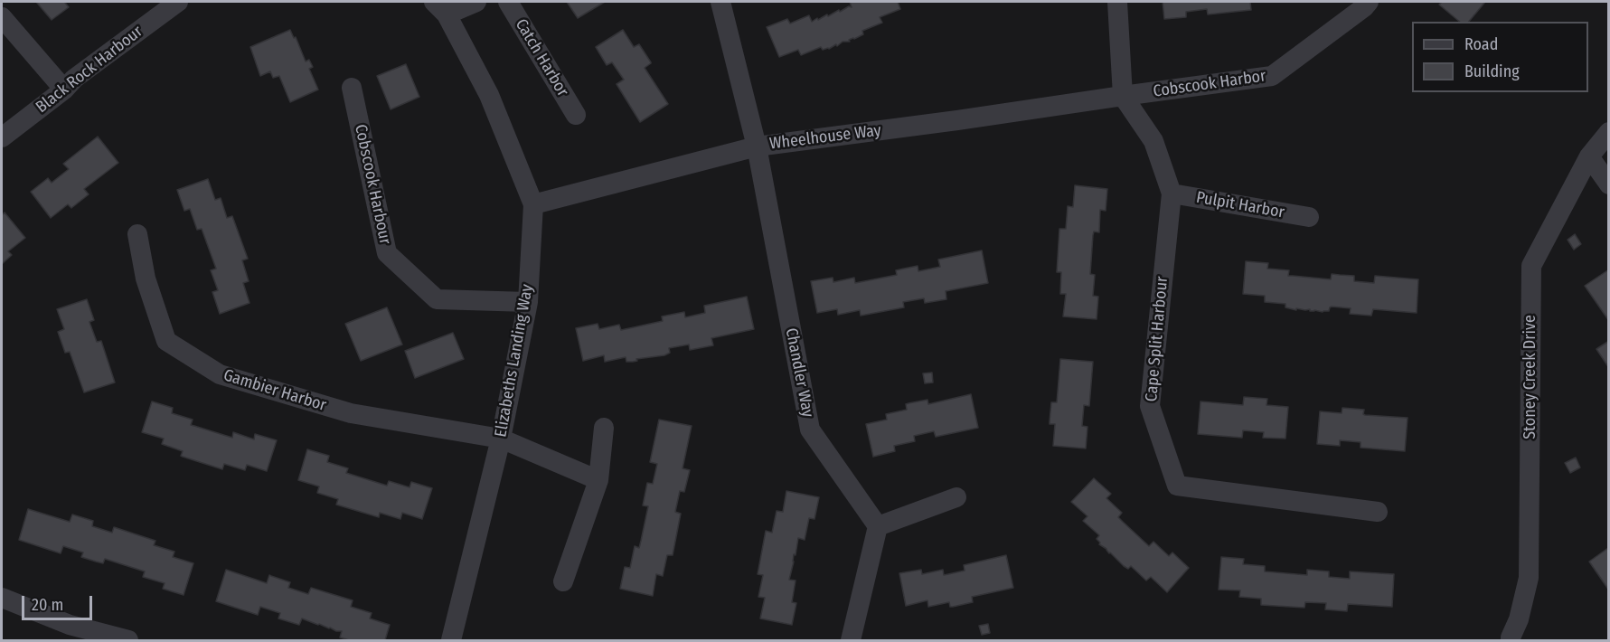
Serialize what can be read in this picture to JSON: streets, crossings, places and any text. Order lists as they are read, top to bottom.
{
  "streets": {
    "street": [
      "Catch Harbor",
      "Black Rock Harbour",
      "Cobscook Harbor",
      "Wheelhouse Way",
      "Cobscook Harbour",
      "Pulpit Harbor",
      "Cape Split Harbour",
      "Elizabeths Landing Way",
      "Chandler Way",
      "Stoney Creek Drive",
      "Gambier Harbor"
    ]
  },
  "crossings": [
    ["Cobscook Harbor", "Wheelhouse Way"],
    ["Cobscook Harbor", "Cape Split Harbour"],
    ["Wheelhouse Way", "Cape Split Harbour"],
    ["Wheelhouse Way", "Elizabeths Landing Way"],
    ["Wheelhouse Way", "Chandler Way"],
    ["Cobscook Harbour", "Elizabeths Landing Way"],
    ["Pulpit Harbor", "Cape Split Harbour"],
    ["Elizabeths Landing Way", "Gambier Harbor"]
  ],
  "legend": ["Road", "Building"],
  "scale_bar": "20 m"
}
